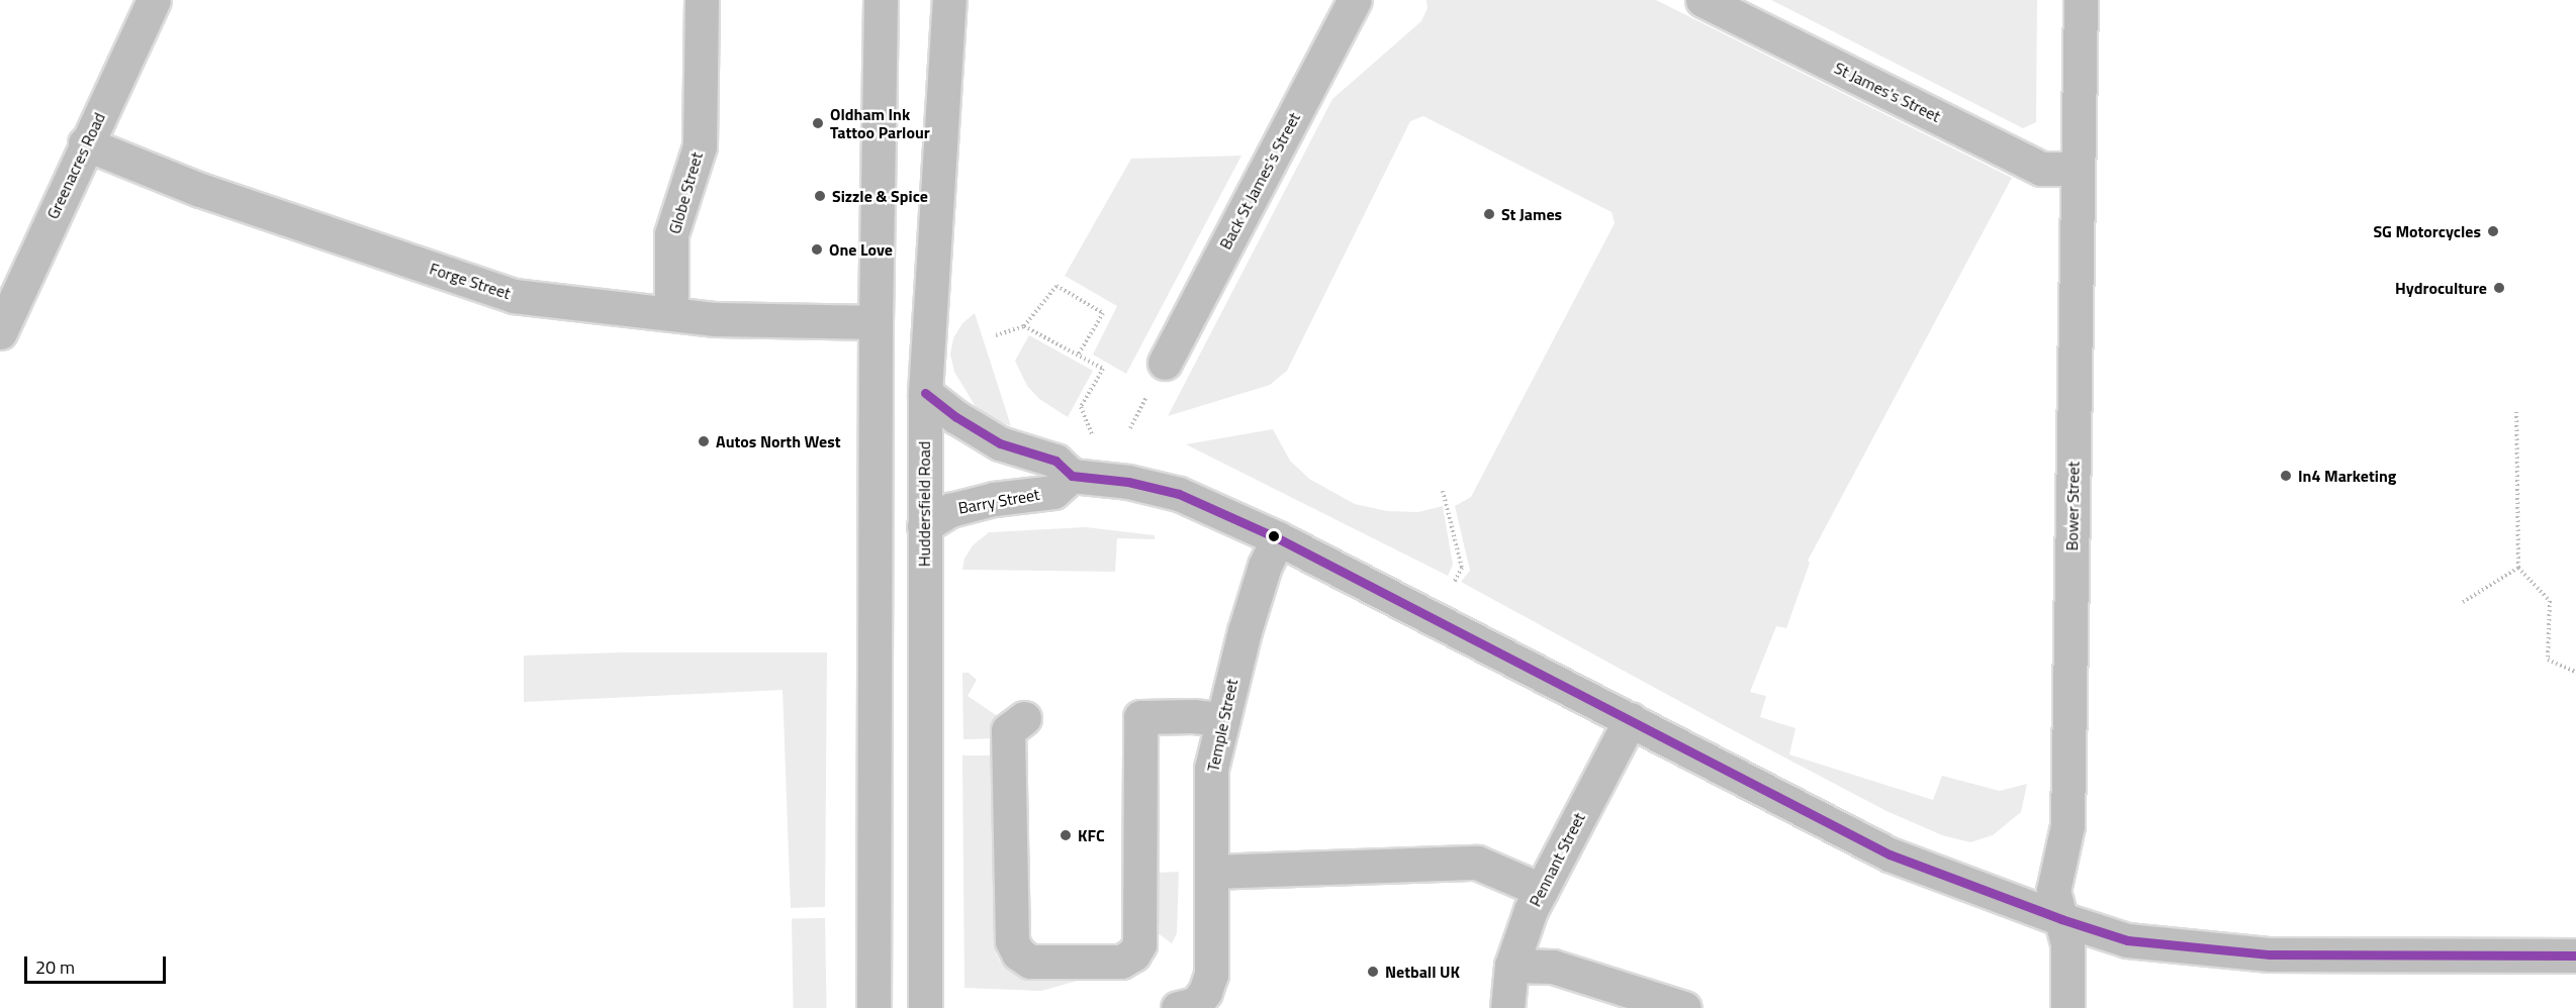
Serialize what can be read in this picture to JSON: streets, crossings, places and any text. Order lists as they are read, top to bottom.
{
  "streets": {
    "street": [
      "St James's Street",
      "Greenacres Road",
      "Back St James's Street",
      "Globe Street",
      "Forge Street",
      "Barry Street",
      "Huddersfield Road",
      "Bower Street",
      "Temple Street",
      "Pennant Street"
    ]
  },
  "crossings": [
    ["St James's Street", "Bower Street"],
    ["Greenacres Road", "Forge Street"],
    ["Globe Street", "Forge Street"],
    ["Barry Street", "Huddersfield Road"]
  ],
  "places": [
    "Oldham Ink Tattoo Parlour",
    "Sizzle & Spice",
    "St James",
    "SG Motorcycles",
    "One Love",
    "Hydroculture",
    "Autos North West",
    "In4 Marketing",
    "KFC",
    "Netball UK"
  ],
  "scale_bar": "20 m"
}
